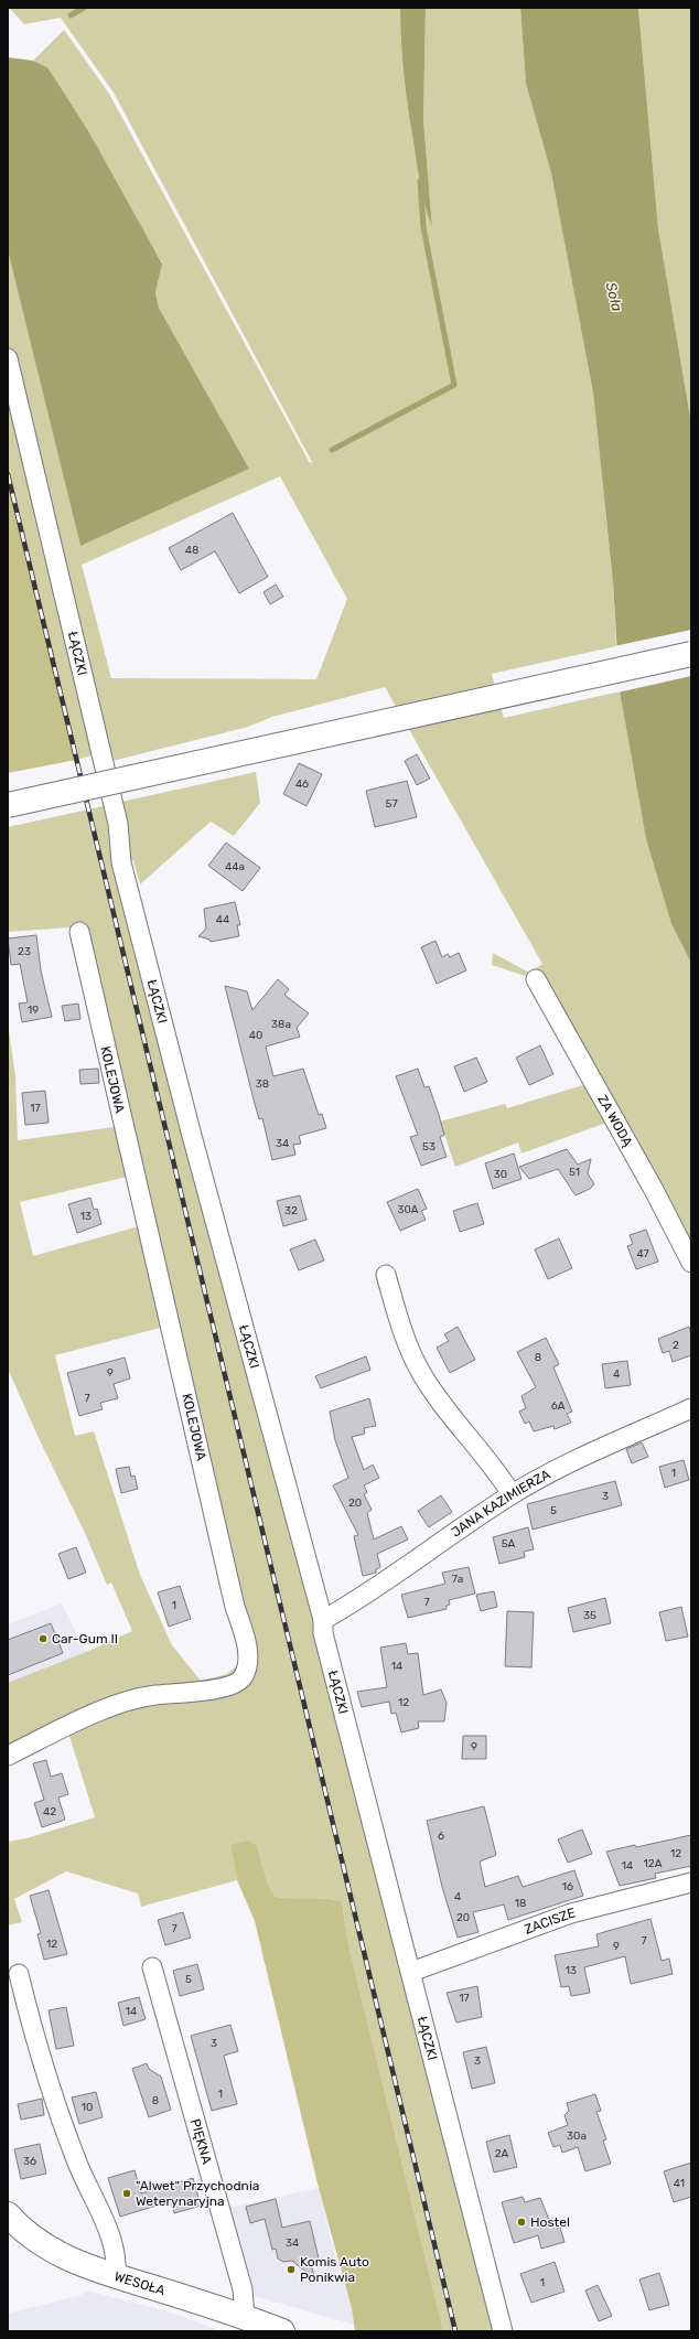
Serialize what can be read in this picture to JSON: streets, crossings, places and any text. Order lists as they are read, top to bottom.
{
  "streets": {
    "main road": ["WESOŁA"],
    "street": [
      "ŁĄCZKI",
      "KOLEJOWA",
      "ZA WODĄ",
      "JANA KAZIMIERZA",
      "ZACISZE",
      "PIĘKNA"
    ]
  },
  "crossings": [
    ["ŁĄCZKI", "JANA KAZIMIERZA"],
    ["ŁĄCZKI", "ZACISZE"],
    ["PIĘKNA", "WESOŁA"]
  ],
  "water": ["Soła"],
  "places": [
    "Car-Gum II",
    "\"Alwet\" Przychodnia Weterynaryjna",
    "Hostel",
    "Komis Auto Ponikwia"
  ],
  "house_numbers": [
    "48",
    "46",
    "57",
    "44a",
    "44",
    "23",
    "19",
    "38a",
    "40",
    "38",
    "17",
    "34",
    "53",
    "51",
    "30",
    "30A",
    "32",
    "13",
    "47",
    "2",
    "8",
    "9",
    "4",
    "7",
    "6A",
    "1",
    "3",
    "20",
    "5",
    "5A",
    "7a",
    "7",
    "1",
    "35",
    "14",
    "12",
    "9",
    "42",
    "6",
    "12",
    "12A",
    "14",
    "16",
    "4",
    "18",
    "20",
    "7",
    "7",
    "12",
    "9",
    "13",
    "5",
    "17",
    "14",
    "3",
    "3",
    "1",
    "8",
    "10",
    "30a",
    "2A",
    "36",
    "41",
    "34",
    "1"
  ]
}
